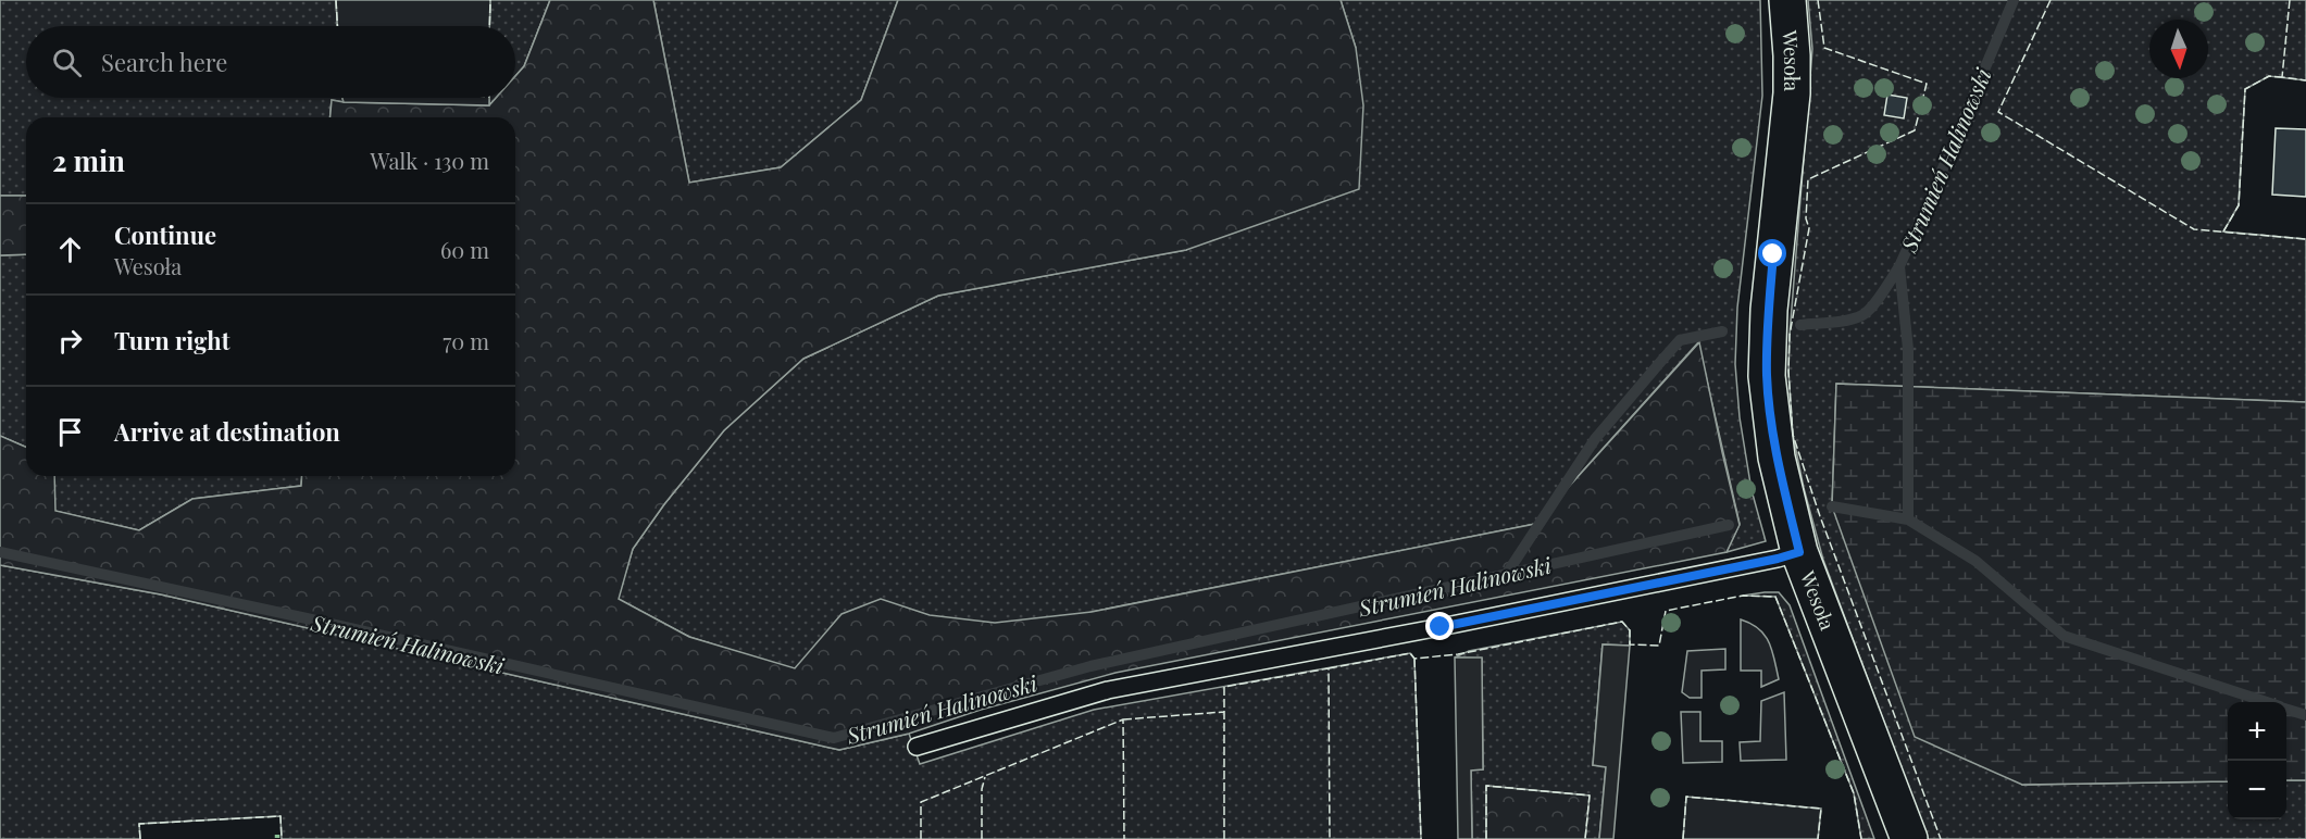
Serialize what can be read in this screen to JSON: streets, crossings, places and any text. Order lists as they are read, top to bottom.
{
  "streets": {
    "street": ["Wesoła"]
  },
  "water": ["Strumień Halinowski"],
  "north": "bottom",
  "page": {
    "search": "Search here",
    "heading": ["2 min", "Walk · 130 m"],
    "list": [
      ["Continue", "Wesoła", "60 m"],
      ["Turn right", "70 m"],
      "Arrive at destination"
    ],
    "map_buttons": ["+", "−"]
  }
}
